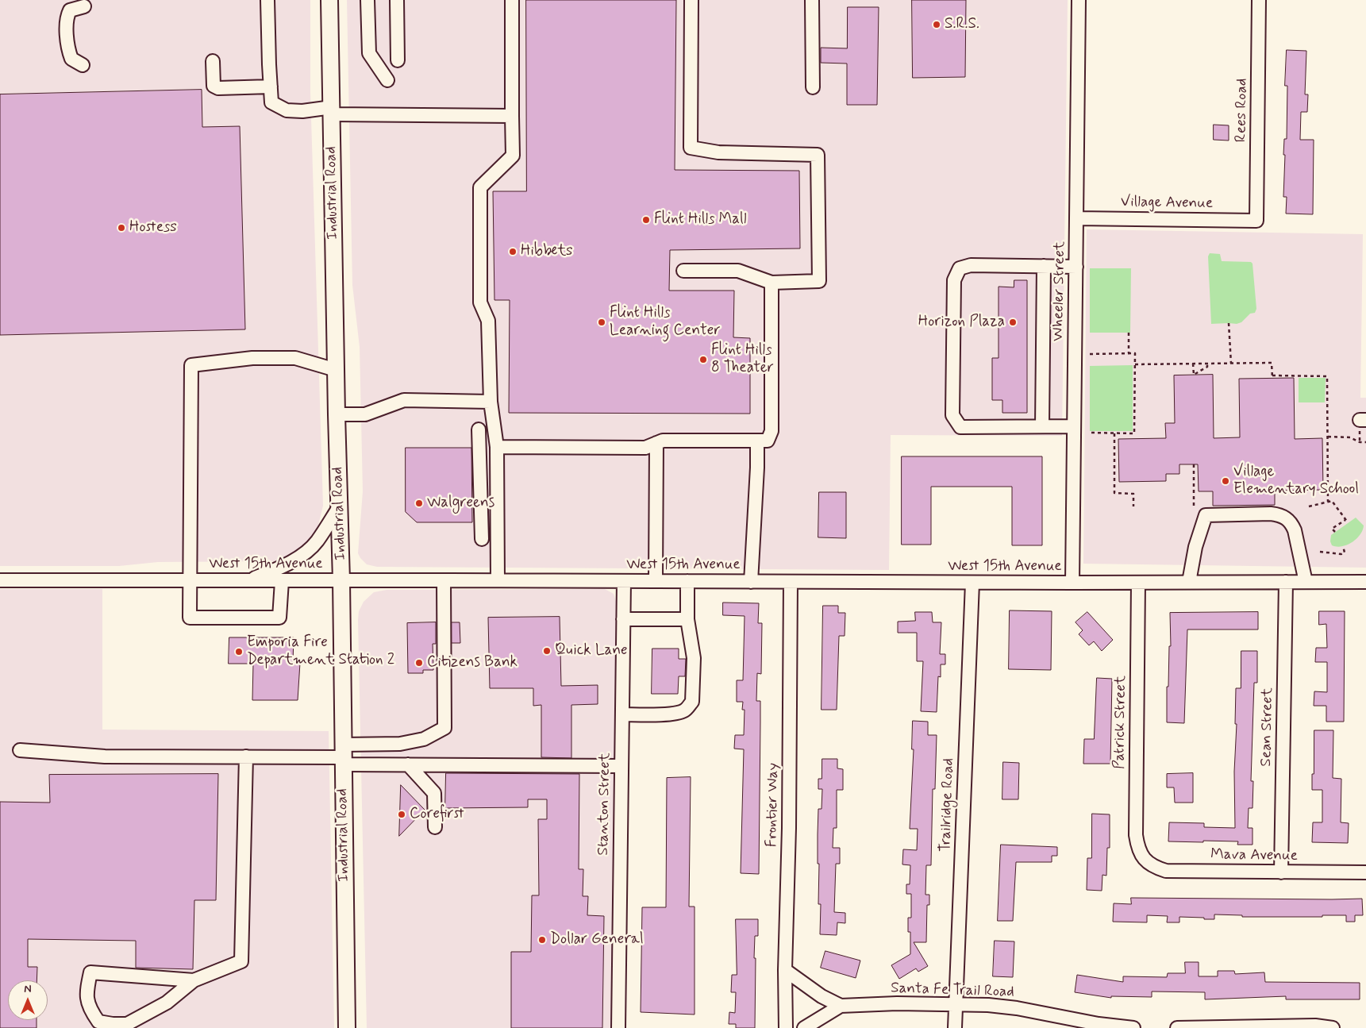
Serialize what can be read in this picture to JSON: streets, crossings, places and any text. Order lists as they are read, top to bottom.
{
  "streets": {
    "main road": ["Industrial Road"],
    "street": [
      "Rees Road",
      "Village Avenue",
      "Wheeler Street",
      "West 15th Avenue",
      "Patrick Street",
      "Sean Street",
      "Stanton Street",
      "Frontier Way",
      "Trailridge Road",
      "Mava Avenue",
      "Santa Fe Trail Road"
    ]
  },
  "crossings": [
    ["Rees Road", "Village Avenue"],
    ["Industrial Road", "West 15th Avenue"],
    ["Village Avenue", "Wheeler Street"],
    ["Wheeler Street", "West 15th Avenue"],
    ["West 15th Avenue", "Patrick Street"],
    ["West 15th Avenue", "Sean Street"],
    ["West 15th Avenue", "Stanton Street"],
    ["West 15th Avenue", "Frontier Way"],
    ["West 15th Avenue", "Trailridge Road"],
    ["Patrick Street", "Mava Avenue"],
    ["Sean Street", "Mava Avenue"],
    ["Frontier Way", "Santa Fe Trail Road"],
    ["Trailridge Road", "Santa Fe Trail Road"]
  ],
  "places": [
    "S.R.S.",
    "Flint Hills Mall",
    "Hostess",
    "Hibbets",
    "Flint Hills Learning Center",
    "Horizon Plaza",
    "Flint Hills 8 Theater",
    "Village Elementary School",
    "Walgreens",
    "Quick Lane",
    "Emporia Fire Department Station 2",
    "Citizens Bank",
    "Corefirst",
    "Dollar General"
  ],
  "north": "top"
}
